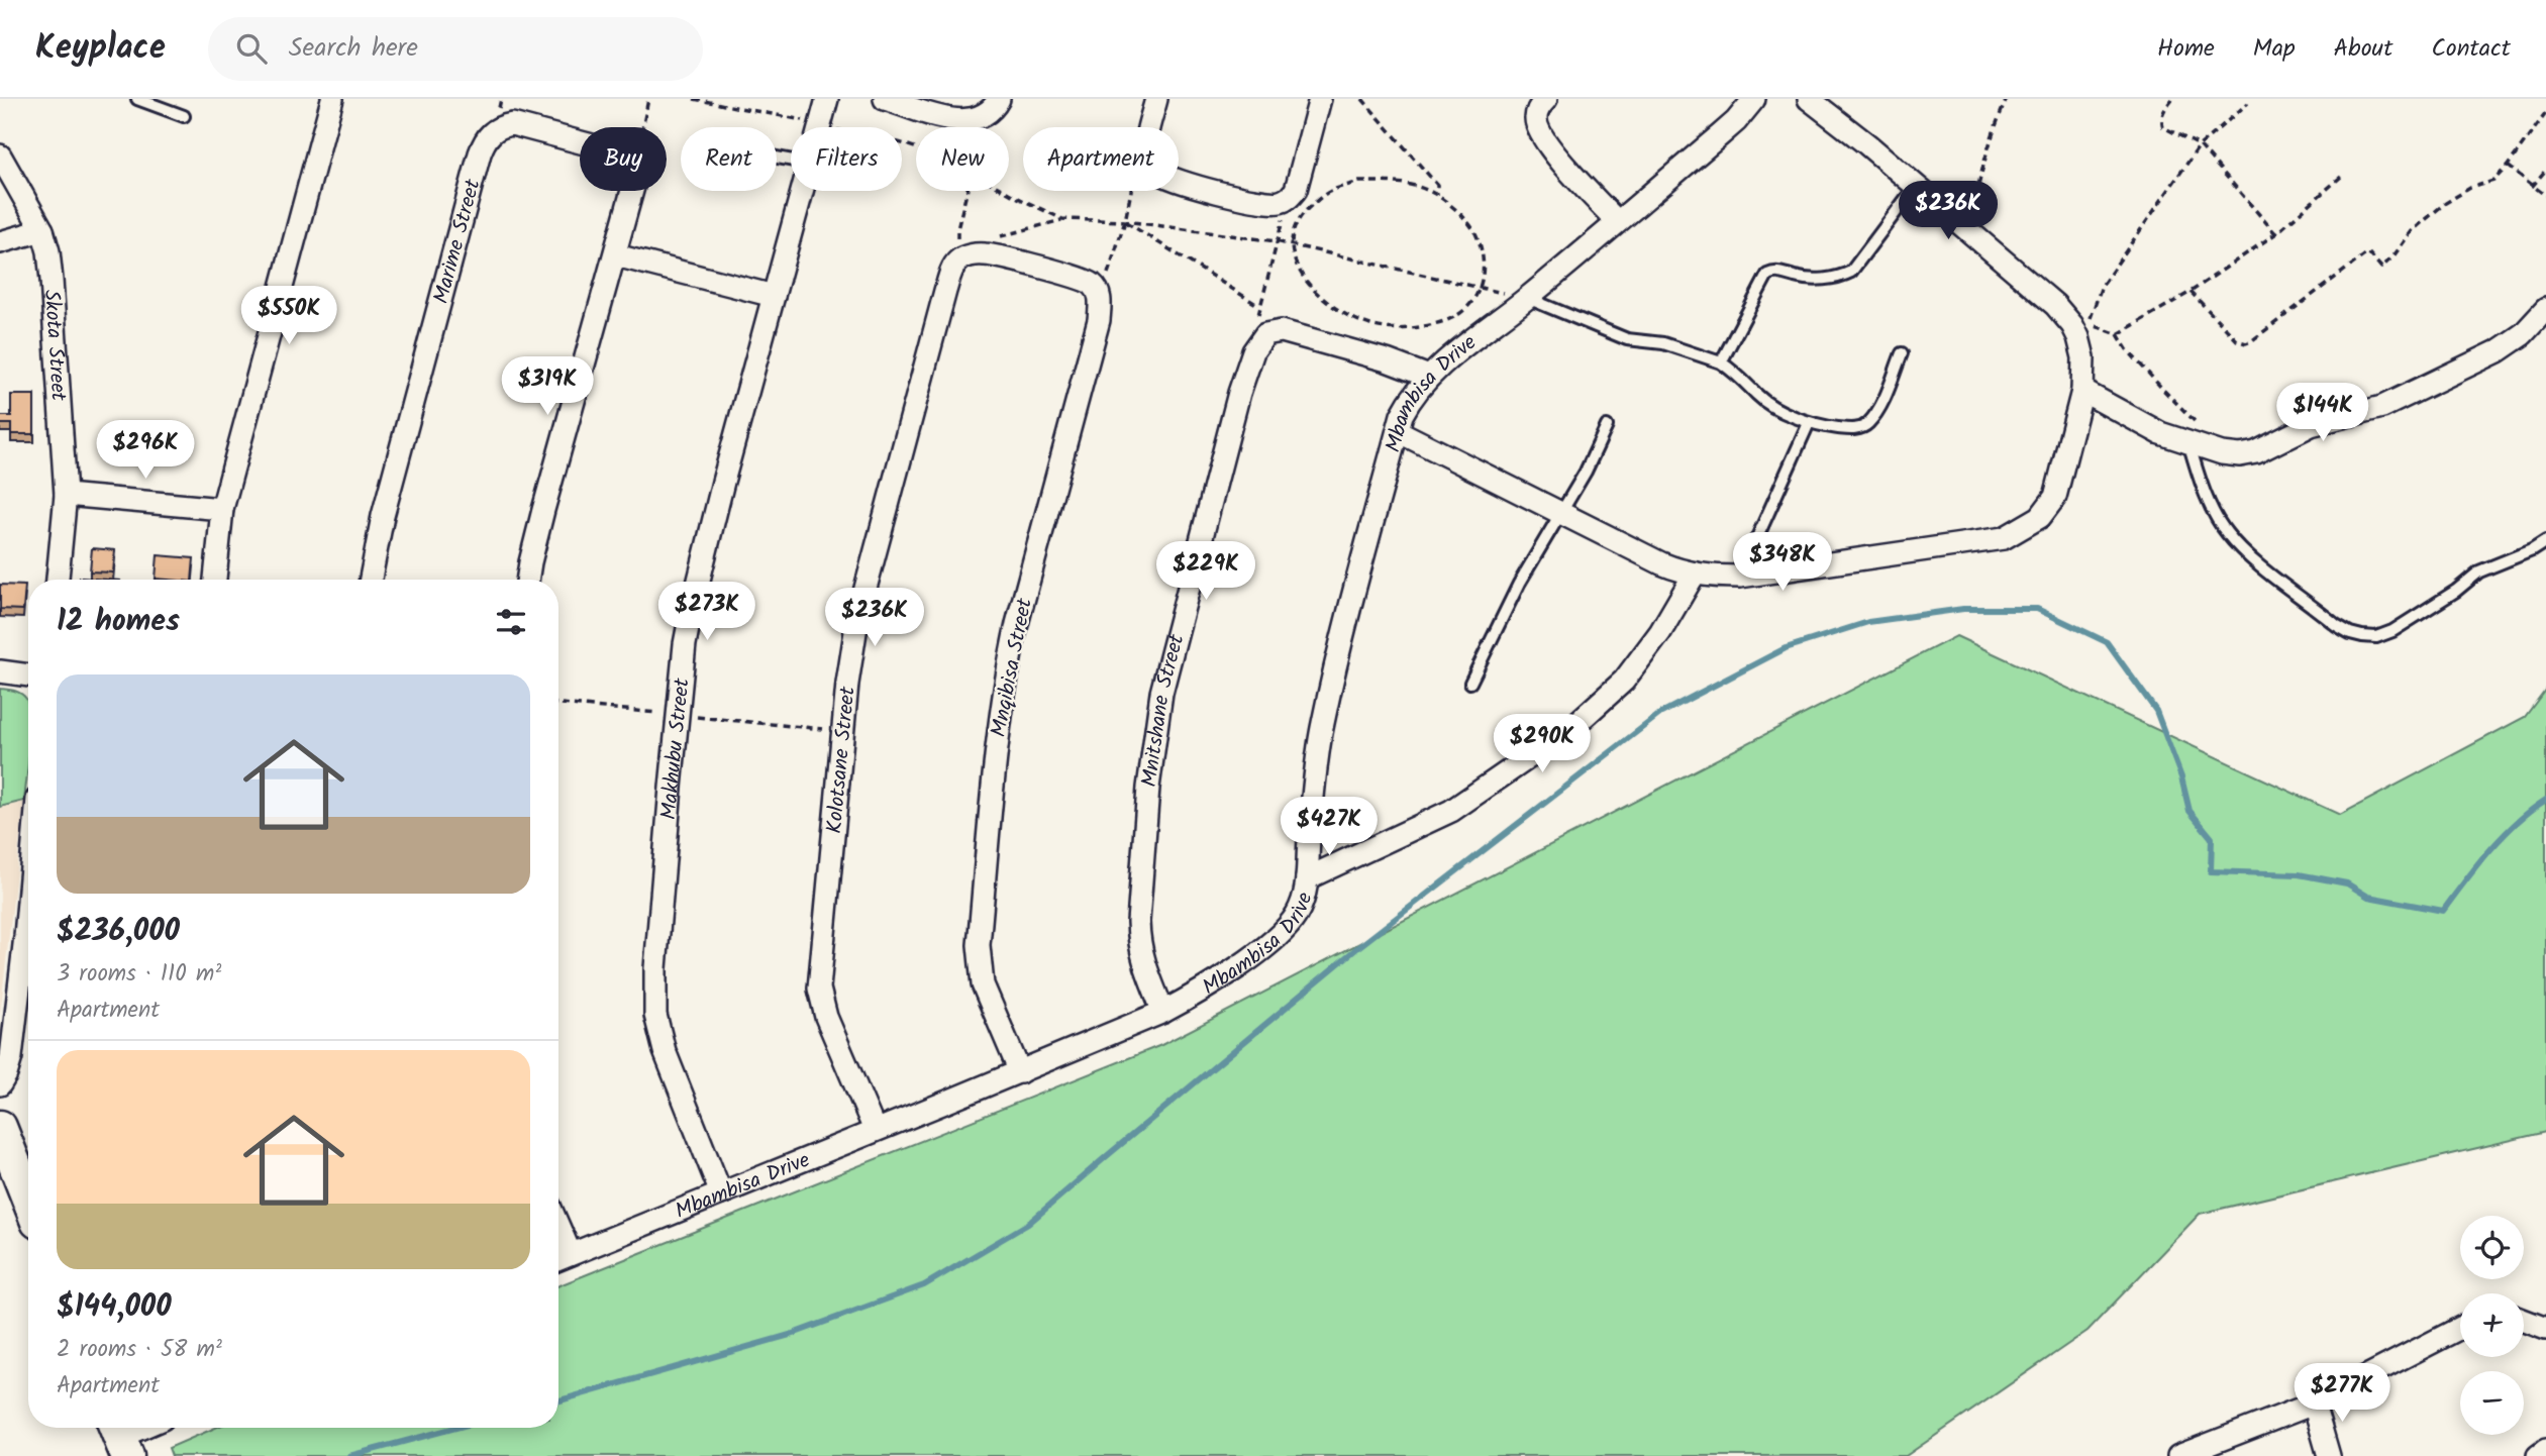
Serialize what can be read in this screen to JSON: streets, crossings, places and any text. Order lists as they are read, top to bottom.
{
  "streets": {
    "street": [
      "Marime Street",
      "Skota Street",
      "Mbambisa Drive",
      "Mnqibisa Street",
      "Mnitshane Street",
      "Makhubu Street",
      "Kolotsane Street"
    ]
  },
  "crossings": [
    ["Mbambisa Drive", "Mnqibisa Street"],
    ["Mbambisa Drive", "Mnitshane Street"],
    ["Mbambisa Drive", "Makhubu Street"],
    ["Mbambisa Drive", "Kolotsane Street"]
  ],
  "page": {
    "header": "Keyplace",
    "search": "Search here",
    "nav": [
      "Home",
      "Map",
      "About",
      "Contact"
    ],
    "chip": [
      "Buy",
      "Rent",
      "Filters",
      "New",
      "Apartment"
    ],
    "price": [
      "$236K",
      "$550K",
      "$319K",
      "$144K",
      "$296K",
      "$348K",
      "$229K",
      "$273K",
      "$236K",
      "$290K",
      "$427K",
      "$277K"
    ],
    "heading": "12 homes",
    "list": [
      {
        "name": "$236,000",
        "note": "3 rooms · 110 m² · Apartment"
      },
      {
        "name": "$144,000",
        "note": "2 rooms · 58 m² · Apartment"
      }
    ],
    "map_buttons": ["+", "−"]
  }
}
